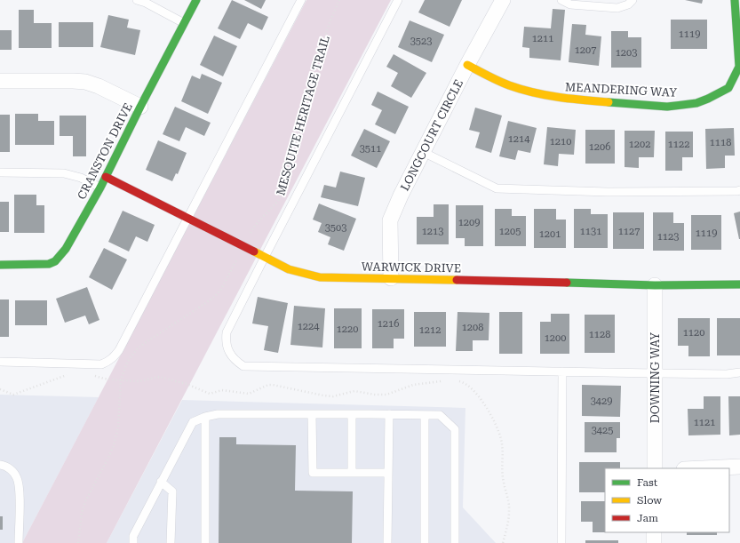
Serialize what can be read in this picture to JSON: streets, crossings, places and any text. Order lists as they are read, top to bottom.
{
  "streets": {
    "street": [
      "MEANDERING WAY",
      "LONGCOURT CIRCLE",
      "CRANSTON DRIVE",
      "WARWICK DRIVE",
      "DOWNING WAY"
    ],
    "path": ["MESQUITE HERITAGE TRAIL"]
  },
  "crossings": [
    ["MEANDERING WAY", "LONGCOURT CIRCLE"],
    ["MESQUITE HERITAGE TRAIL", "WARWICK DRIVE"],
    ["LONGCOURT CIRCLE", "WARWICK DRIVE"],
    ["CRANSTON DRIVE", "WARWICK DRIVE"],
    ["WARWICK DRIVE", "DOWNING WAY"]
  ],
  "house_numbers": [
    "1119",
    "1211",
    "3523",
    "1207",
    "1203",
    "1214",
    "1210",
    "1118",
    "1202",
    "1122",
    "1206",
    "3511",
    "1209",
    "3503",
    "1213",
    "1205",
    "1131",
    "1127",
    "1119",
    "1201",
    "1123",
    "1216",
    "1224",
    "1208",
    "1220",
    "1212",
    "1120",
    "1128",
    "1200",
    "3429",
    "1121",
    "3425"
  ],
  "legend": ["Fast", "Slow", "Jam"]
}
